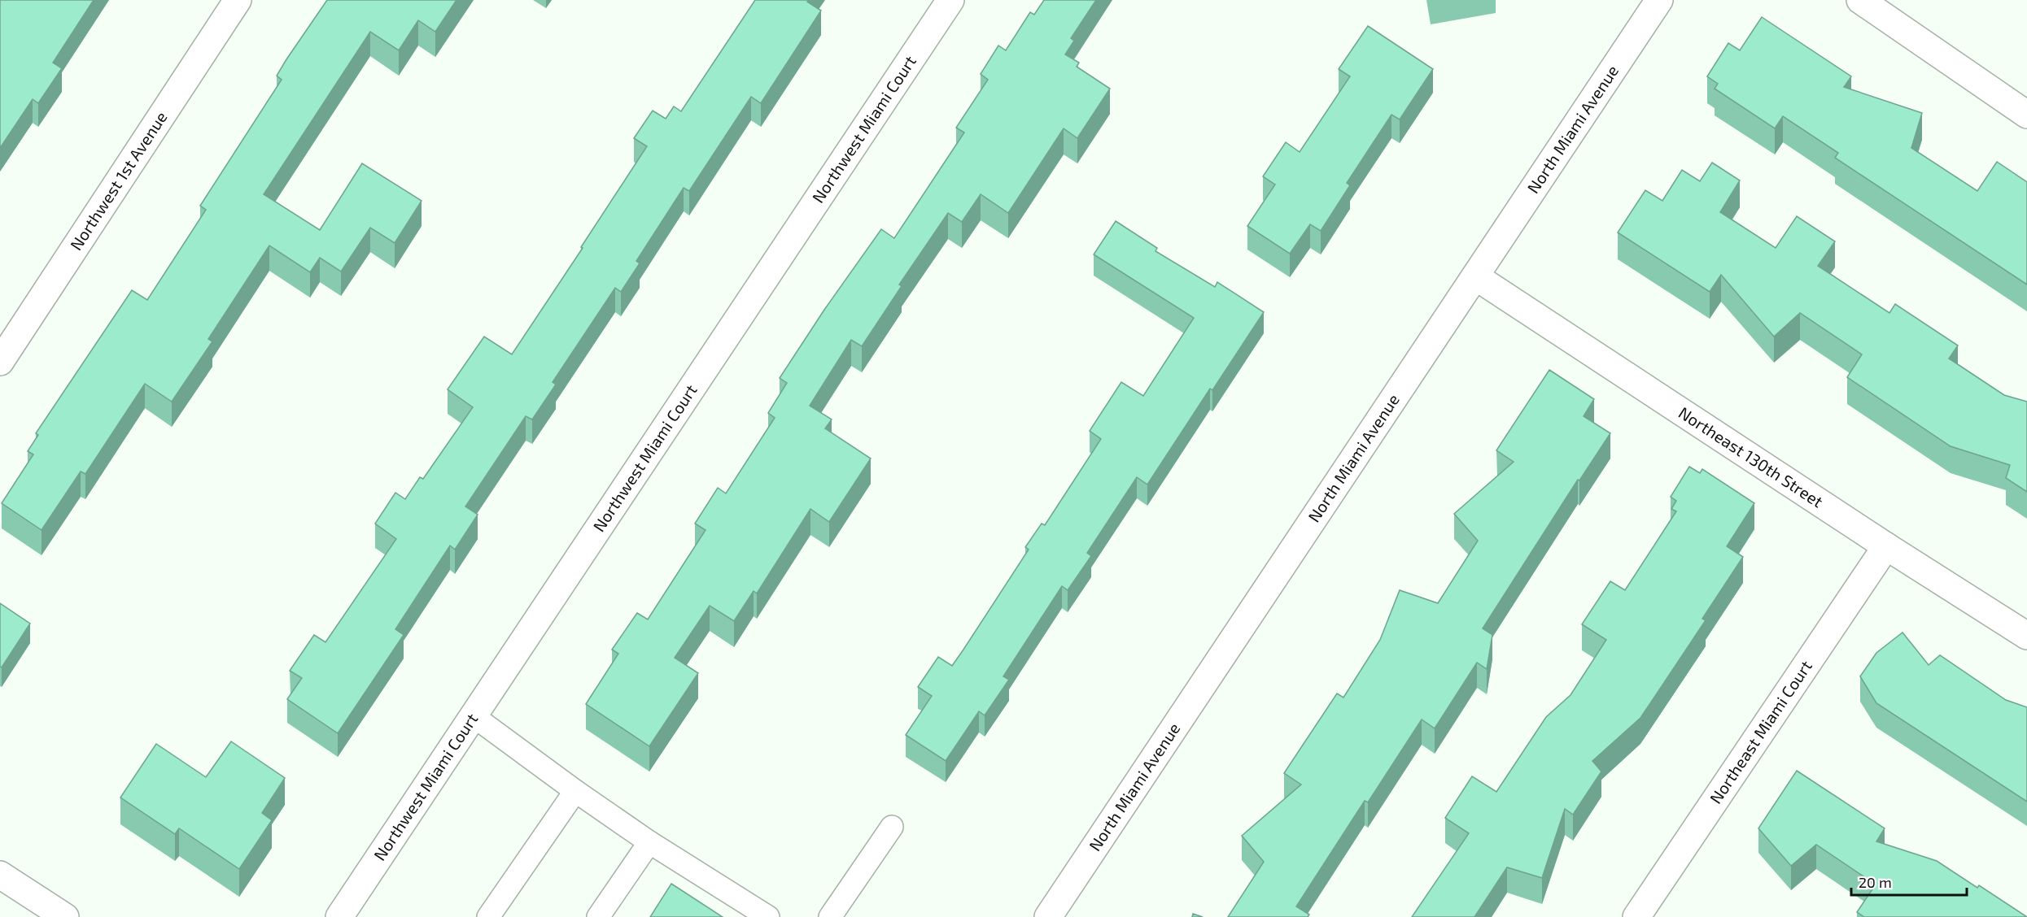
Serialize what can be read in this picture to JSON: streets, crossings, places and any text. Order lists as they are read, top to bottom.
{
  "streets": {
    "street": [
      "Northwest Miami Court",
      "North Miami Avenue",
      "Northwest 1st Avenue",
      "Northeast 130th Street",
      "Northeast Miami Court"
    ]
  },
  "crossings": [
    ["North Miami Avenue", "Northeast 130th Street"],
    ["Northeast 130th Street", "Northeast Miami Court"]
  ],
  "scale_bar": "20 m"
}
